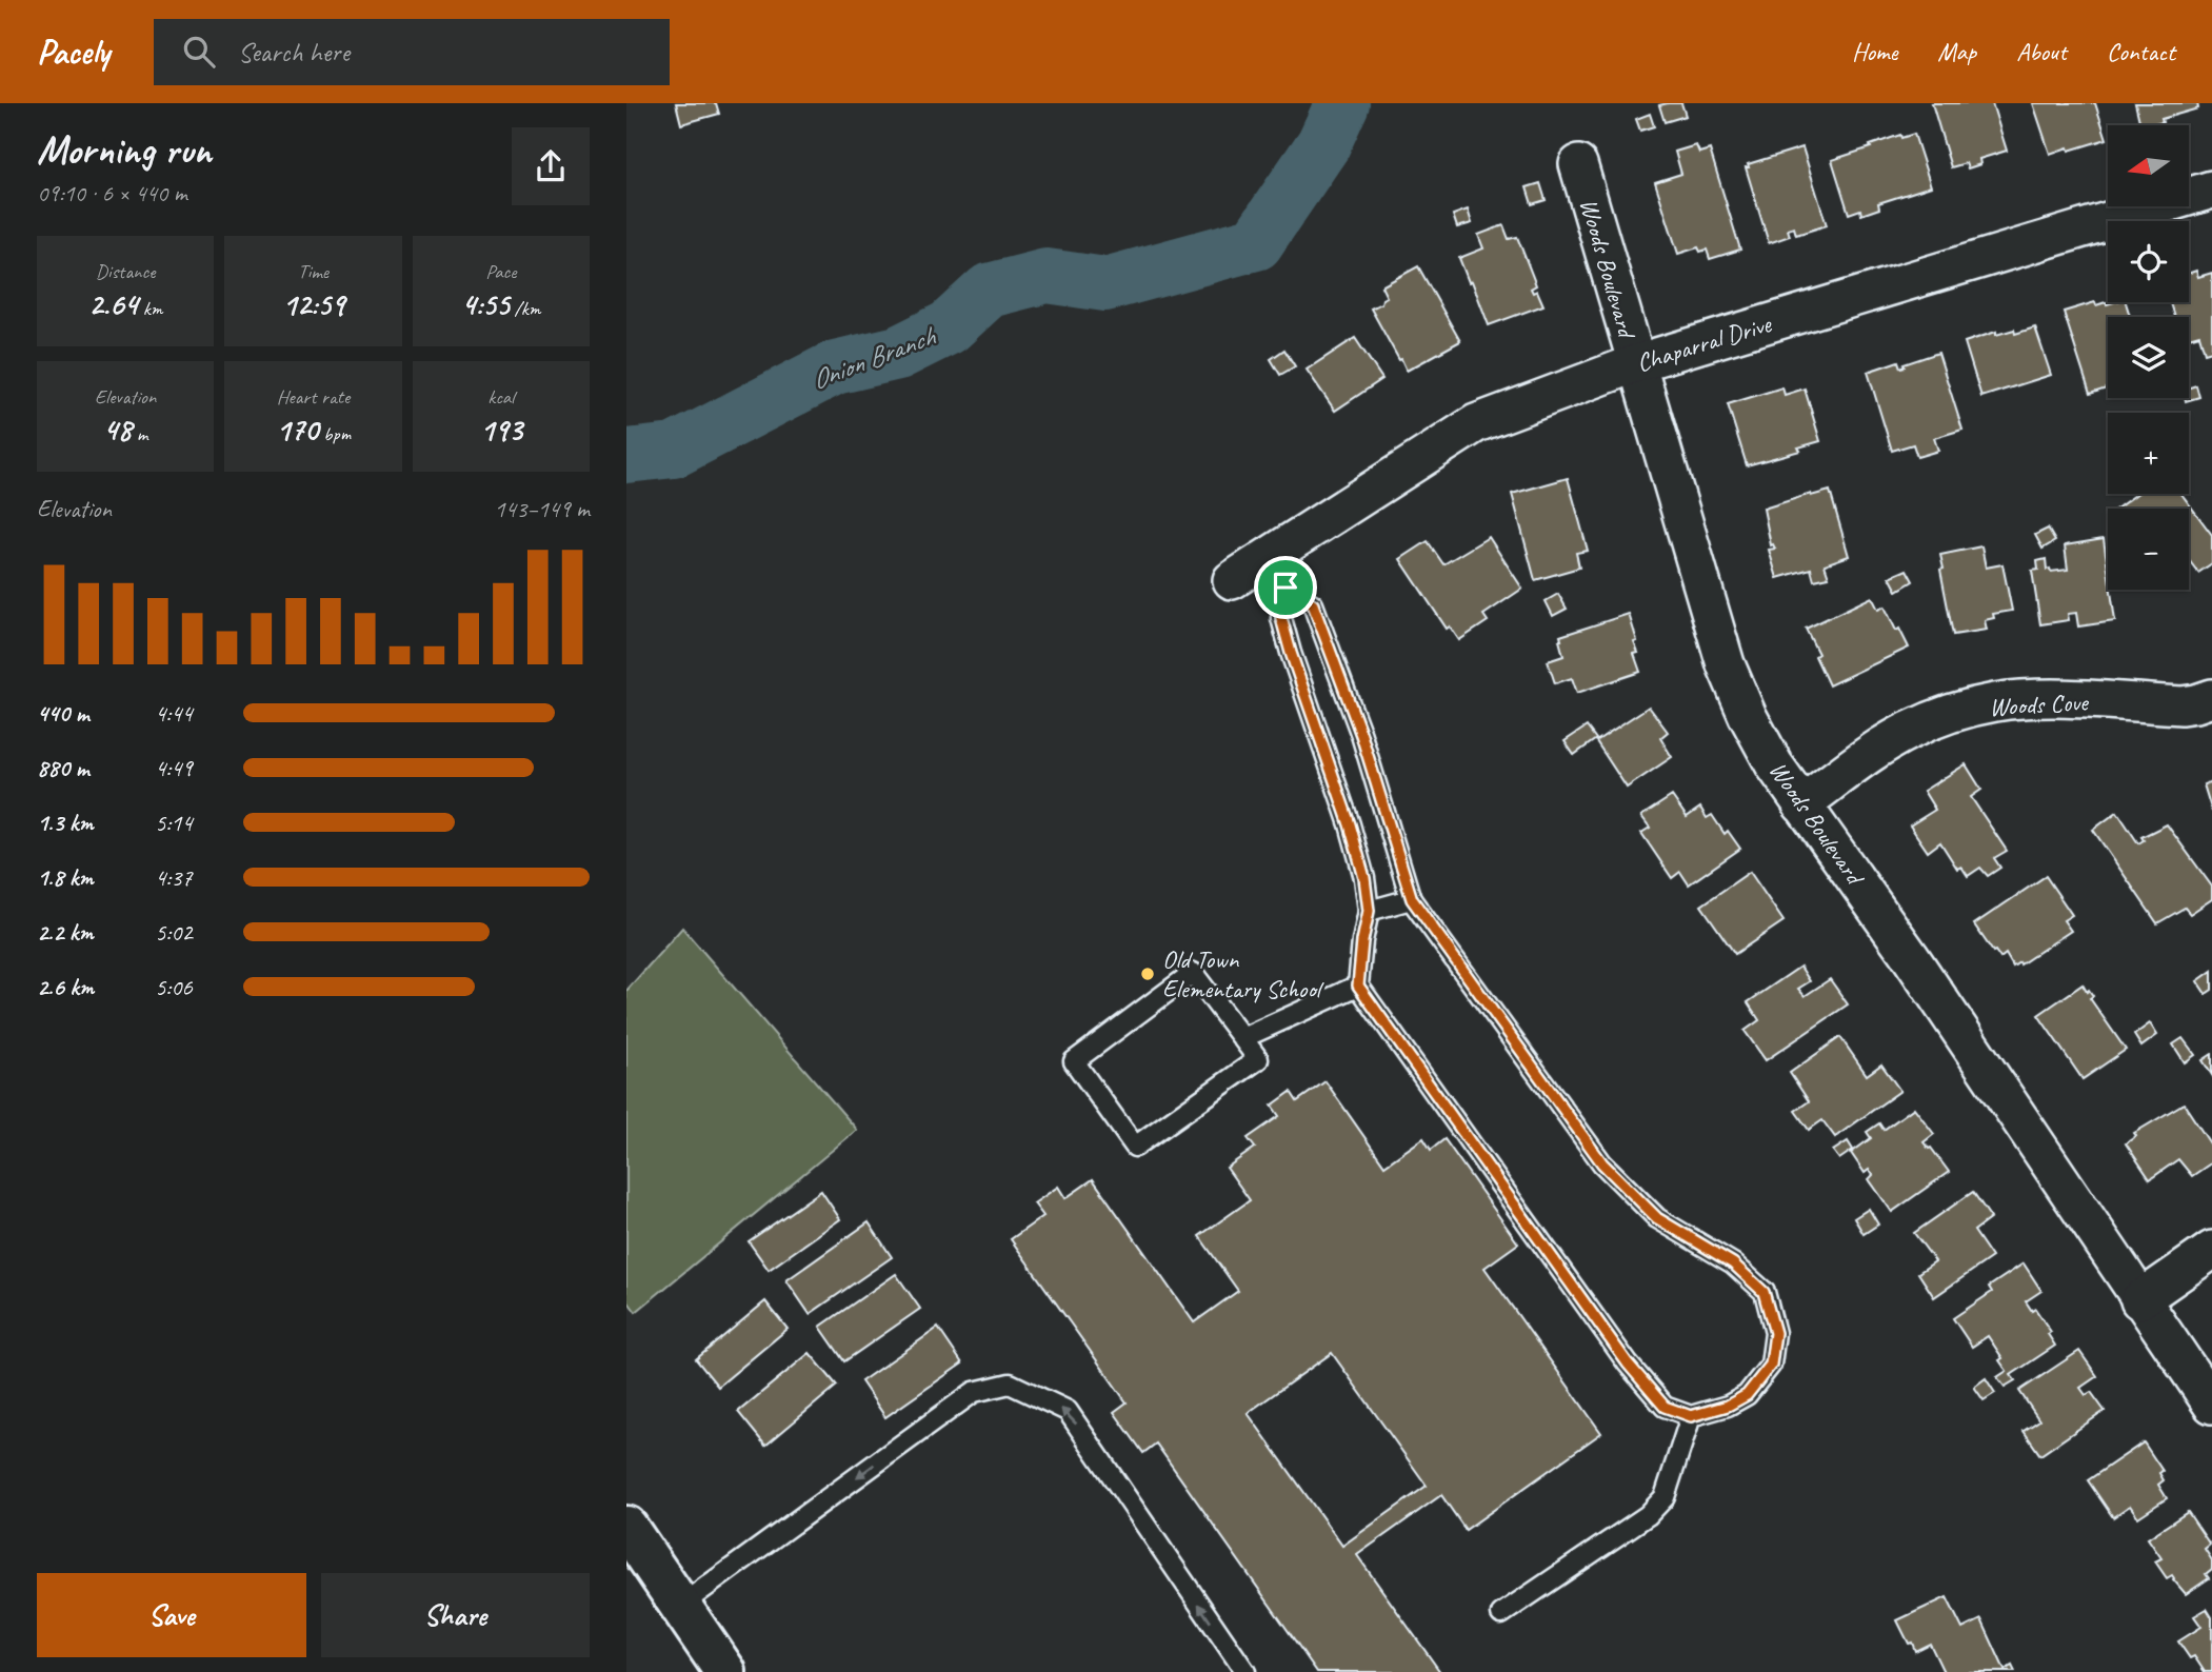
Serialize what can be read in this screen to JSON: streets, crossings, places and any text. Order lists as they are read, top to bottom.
{
  "streets": {
    "street": ["Woods Boulevard", "Chaparral Drive", "Woods Cove"]
  },
  "crossings": [
    ["Woods Boulevard", "Chaparral Drive"],
    ["Woods Boulevard", "Woods Cove"]
  ],
  "water": ["Onion Branch"],
  "places": ["Old Town Elementary School"],
  "north": "left",
  "page": {
    "header": "Pacely",
    "search": "Search here",
    "nav": [
      "Home",
      "Map",
      "About",
      "Contact"
    ],
    "heading": ["Morning run", "09:10 · 6 × 440 m"],
    "map_buttons": ["+", "−"],
    "stats": [
      ["Distance", "2.64 km"],
      ["Time", "12:59"],
      ["Pace", "4:55 /km"],
      ["Elevation", "48 m"],
      ["Heart rate", "170 bpm"],
      ["kcal", "193"]
    ],
    "chart": ["Elevation", "143–149 m"],
    "list": [
      {
        "name": "440 m",
        "note": "4:44"
      },
      {
        "name": "880 m",
        "note": "4:49"
      },
      {
        "name": "1.3 km",
        "note": "5:14"
      },
      {
        "name": "1.8 km",
        "note": "4:37"
      },
      {
        "name": "2.2 km",
        "note": "5:02"
      },
      {
        "name": "2.6 km",
        "note": "5:06"
      }
    ],
    "buttons": ["Save", "Share"]
  }
}
